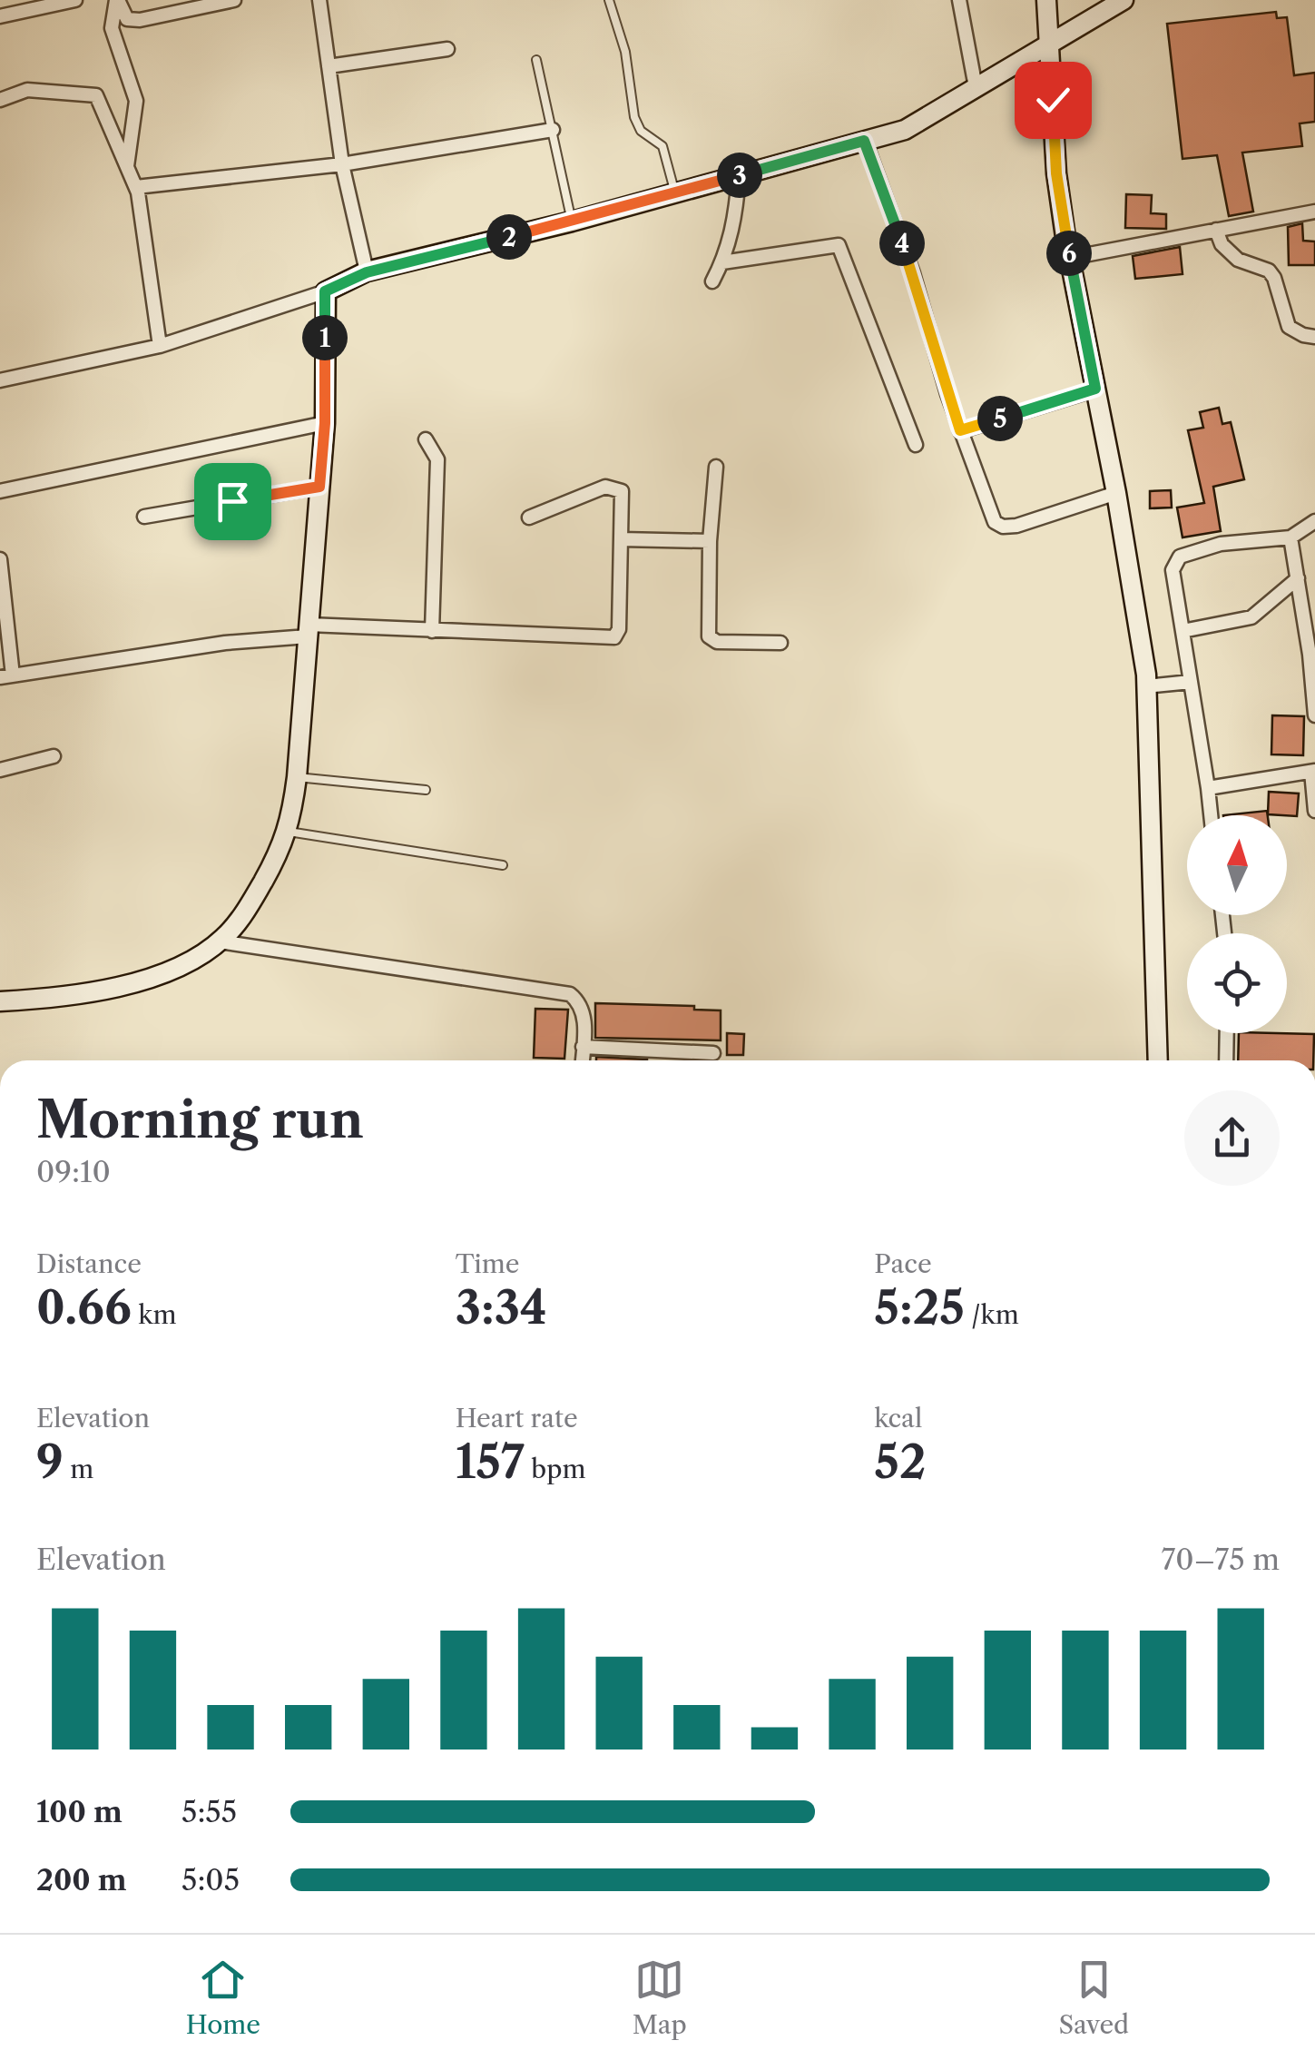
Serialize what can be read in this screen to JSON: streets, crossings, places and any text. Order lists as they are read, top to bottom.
{
  "north": "top",
  "page": {
    "pins": [
      "3",
      "2",
      "4",
      "6",
      "1",
      "5"
    ],
    "heading": ["Morning run", "09:10"],
    "stats": [
      ["Distance", "0.66 km"],
      ["Time", "3:34"],
      ["Pace", "5:25 /km"],
      ["Elevation", "9 m"],
      ["Heart rate", "157 bpm"],
      ["kcal", "52"]
    ],
    "chart": ["Elevation", "70–75 m"],
    "list": [
      {
        "name": "100 m",
        "note": "5:55"
      },
      {
        "name": "200 m",
        "note": "5:05"
      }
    ],
    "tabs": ["Home", "Map", "Saved"]
  }
}
